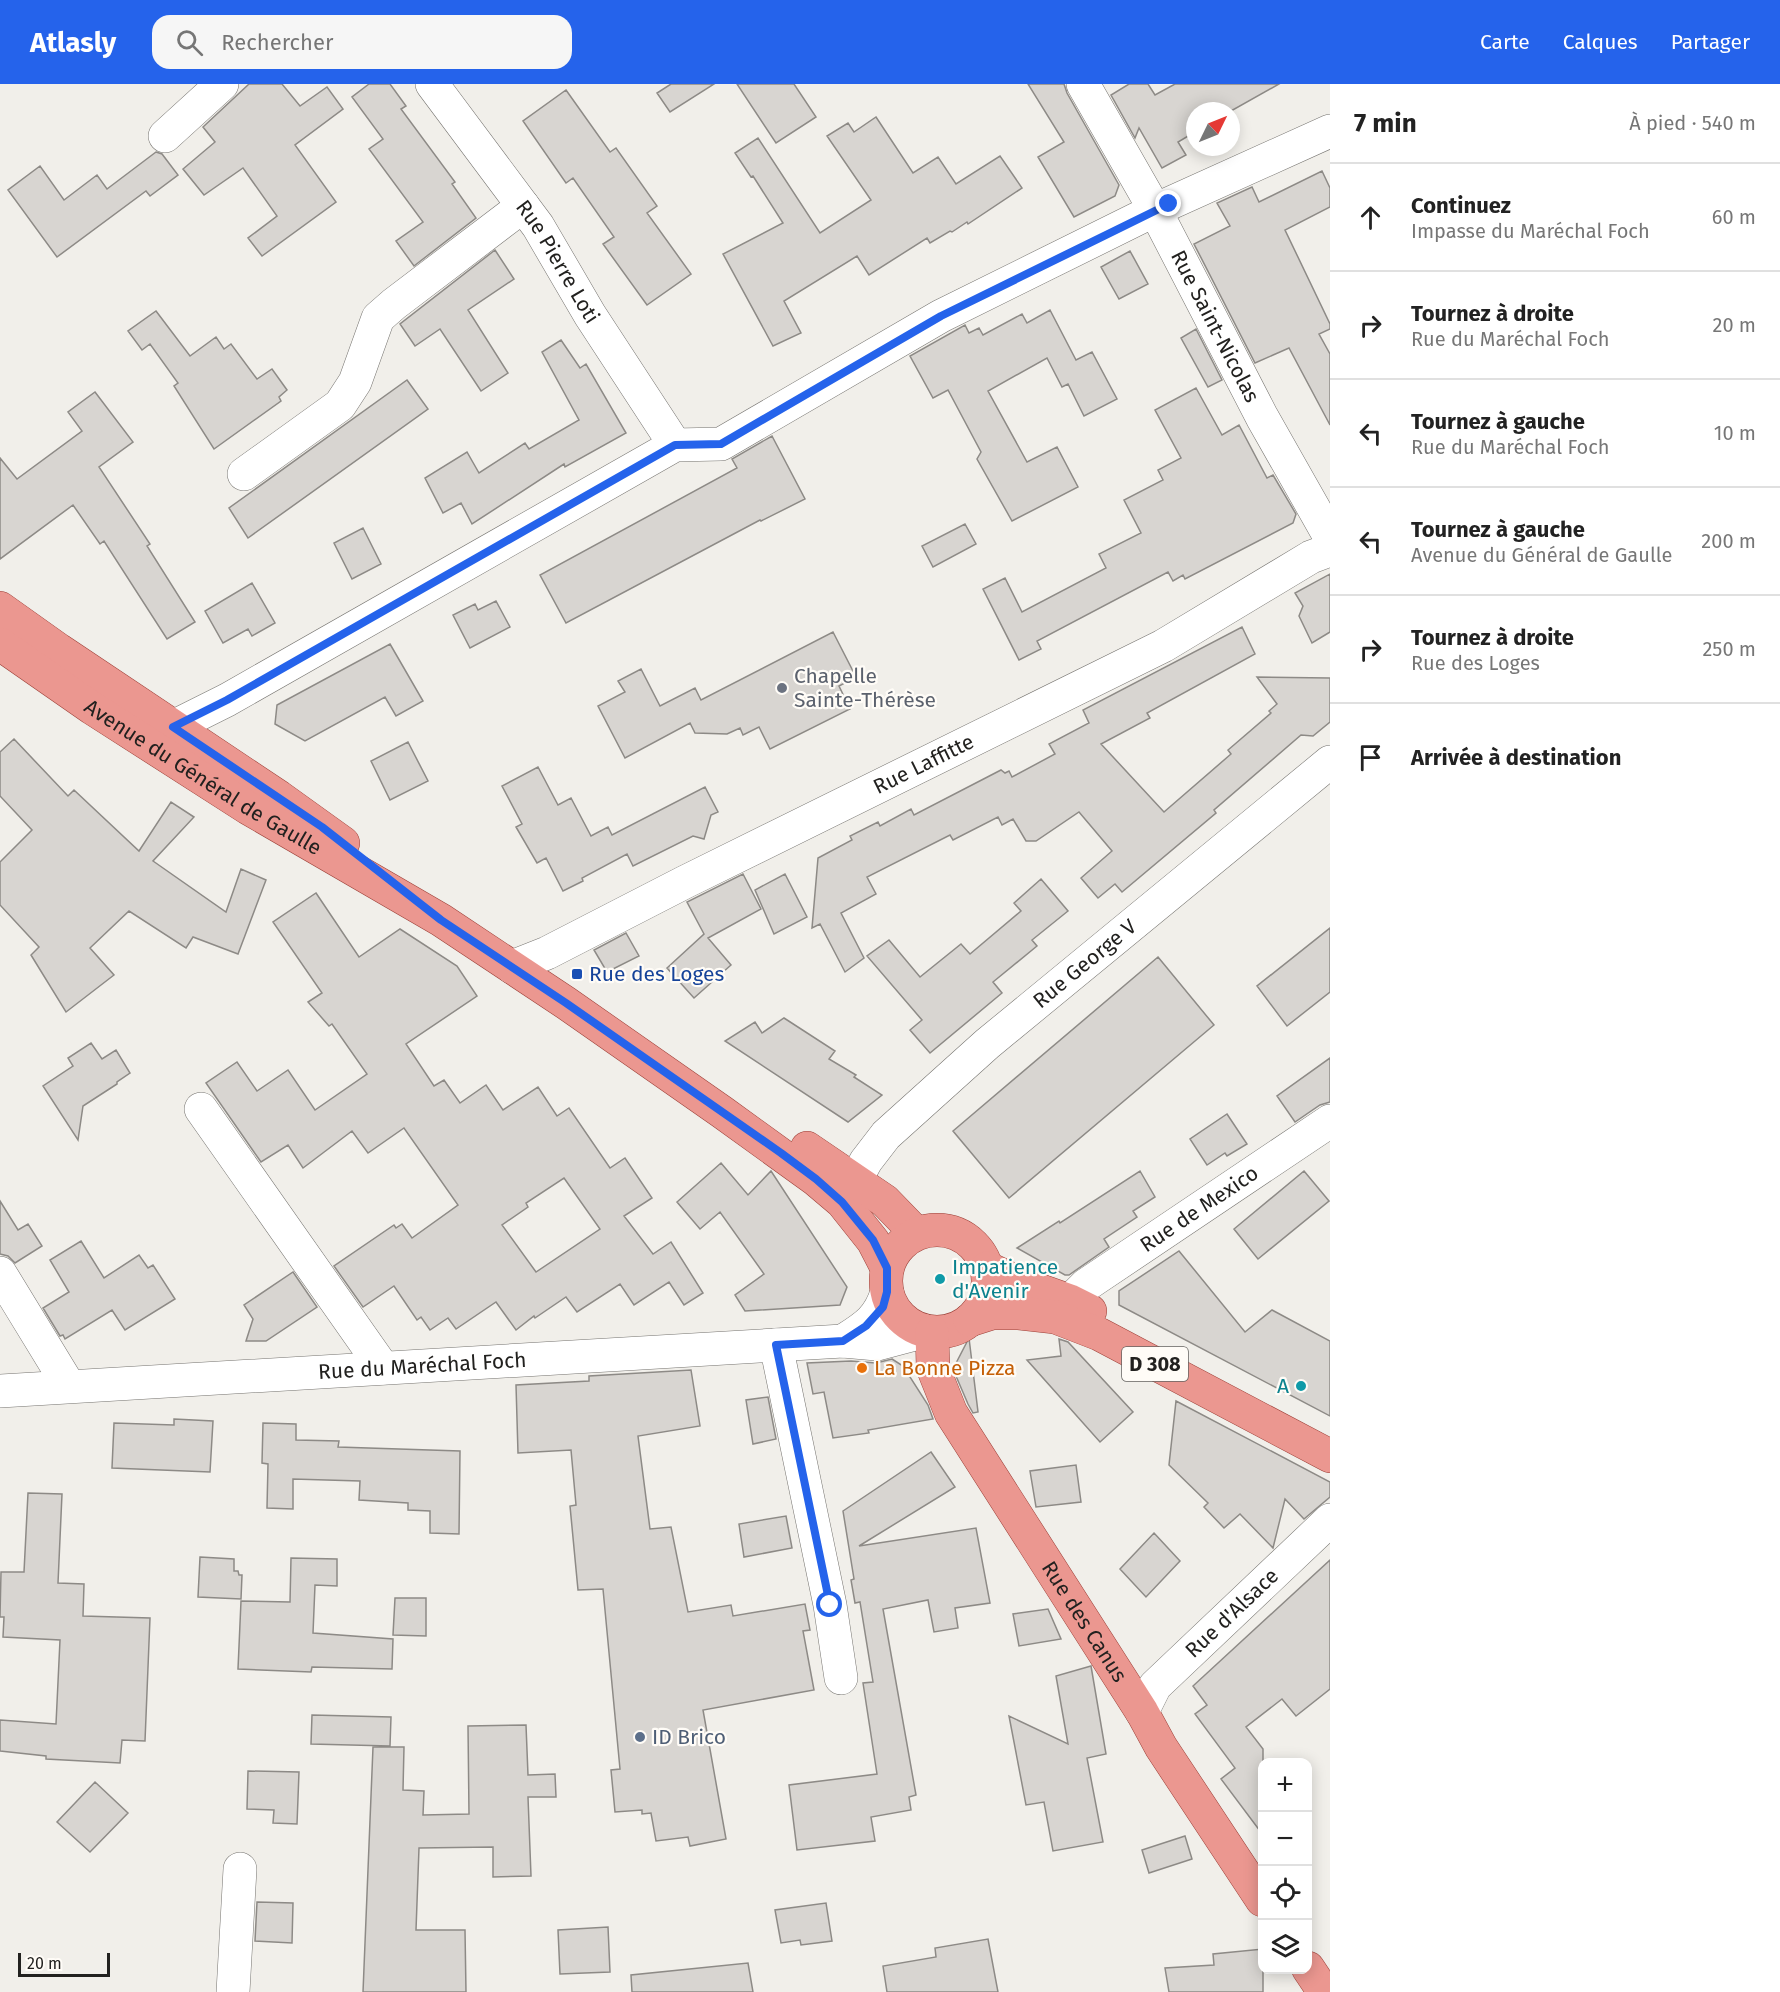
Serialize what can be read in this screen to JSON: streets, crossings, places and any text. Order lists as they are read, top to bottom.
{
  "streets": {
    "main road": ["Avenue du Général de Gaulle", "D 308", "Rue des Canus"],
    "street": [
      "Rue Pierre Loti",
      "Rue Saint-Nicolas",
      "Rue Laffitte",
      "Rue George V",
      "Rue de Mexico",
      "Rue du Maréchal Foch",
      "Rue d'Alsace"
    ]
  },
  "crossings": [
    ["Rue Laffitte", "Avenue du Général de Gaulle"],
    ["Avenue du Général de Gaulle", "Rue George V"],
    ["Avenue du Général de Gaulle", "D 308"],
    ["Avenue du Général de Gaulle", "Rue du Maréchal Foch"],
    ["Avenue du Général de Gaulle", "Rue des Canus"],
    ["Rue de Mexico", "D 308"],
    ["D 308", "Rue du Maréchal Foch"],
    ["D 308", "Rue des Canus"],
    ["Rue du Maréchal Foch", "Rue des Canus"],
    ["Rue d'Alsace", "Rue des Canus"]
  ],
  "places": {
    "other": [
      "Chapelle Sainte-Thérèse",
      "Impatience d'Avenir",
      "La Bonne Pizza",
      "A",
      "ID Brico"
    ],
    "transit": ["Rue des Loges"]
  },
  "scale_bar": "20 m",
  "north": "top right",
  "page": {
    "header": "Atlasly",
    "search": "Rechercher",
    "nav": ["Carte", "Calques", "Partager"],
    "heading": ["7 min", "À pied · 540 m"],
    "list": [
      ["Continuez", "Impasse du Maréchal Foch", "60 m"],
      ["Tournez à droite", "Rue du Maréchal Foch", "20 m"],
      ["Tournez à gauche", "Rue du Maréchal Foch", "10 m"],
      ["Tournez à gauche", "Avenue du Général de Gaulle", "200 m"],
      ["Tournez à droite", "Rue des Loges", "250 m"],
      "Arrivée à destination"
    ],
    "map_buttons": ["+", "−"],
    "scale": "20 m"
  }
}
